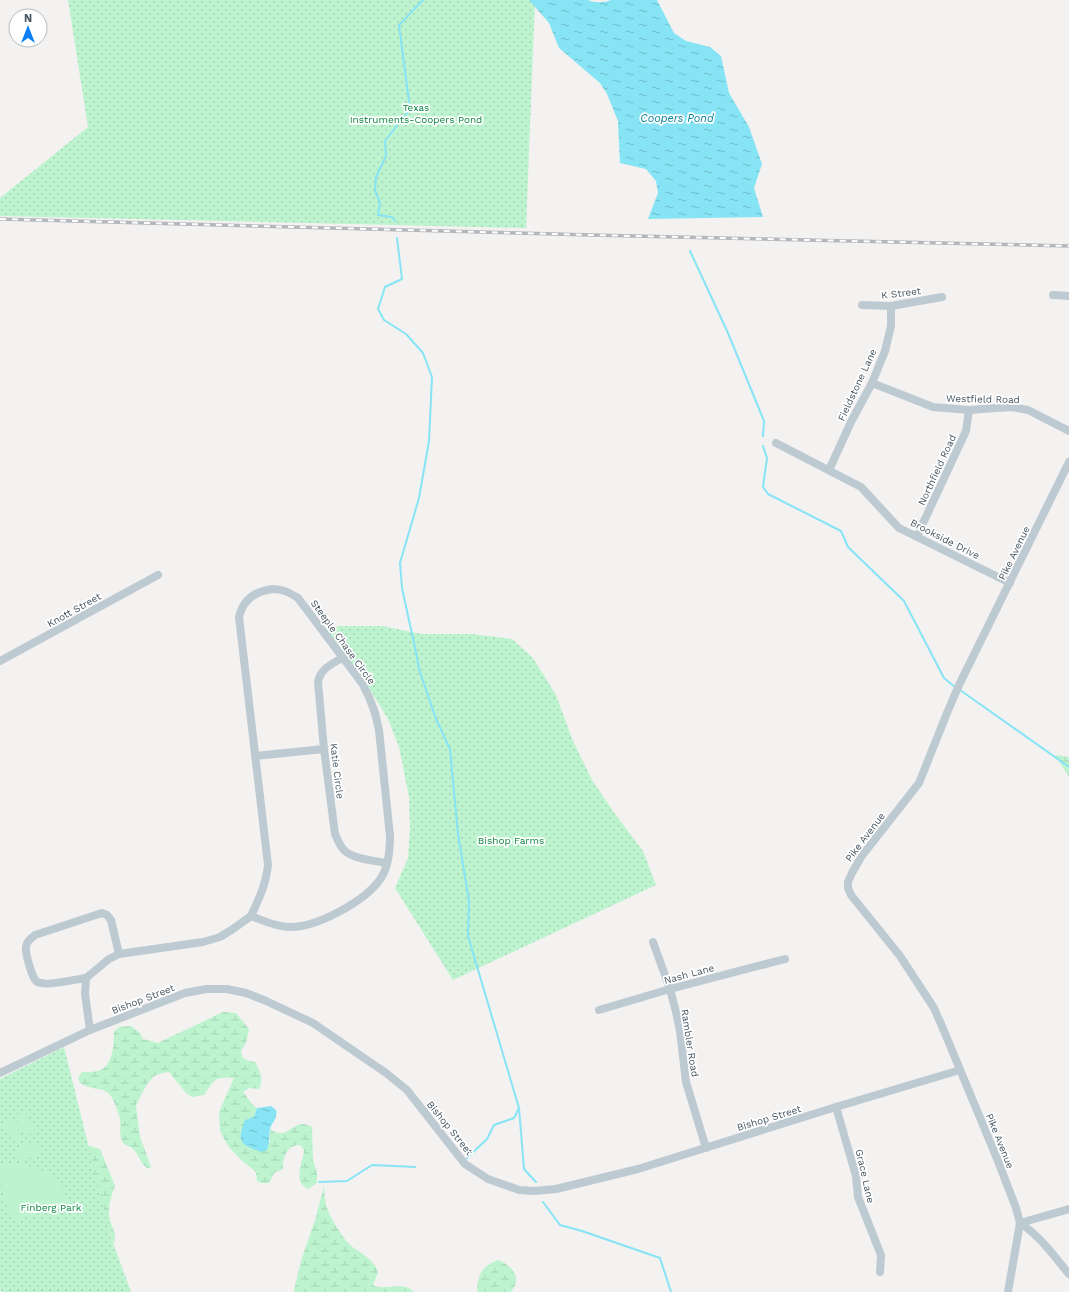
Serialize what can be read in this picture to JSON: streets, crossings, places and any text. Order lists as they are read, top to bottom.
{
  "streets": {
    "street": [
      "K Street",
      "Fieldstone Lane",
      "Westfield Road",
      "Northfield Road",
      "Brookside Drive",
      "Pike Avenue",
      "Knott Street",
      "Steeple Chase Circle",
      "Katie Circle",
      "Nash Lane",
      "Bishop Street",
      "Rambler Road",
      "Grace Lane"
    ]
  },
  "crossings": [
    ["K Street", "Fieldstone Lane"],
    ["Fieldstone Lane", "Westfield Road"],
    ["Fieldstone Lane", "Brookside Drive"],
    ["Westfield Road", "Northfield Road"],
    ["Northfield Road", "Brookside Drive"],
    ["Brookside Drive", "Pike Avenue"],
    ["Pike Avenue", "Bishop Street"],
    ["Steeple Chase Circle", "Katie Circle"],
    ["Nash Lane", "Rambler Road"],
    ["Bishop Street", "Rambler Road"],
    ["Bishop Street", "Grace Lane"]
  ],
  "water": ["Coopers Pond"],
  "parks": ["Texas Instruments-Coopers Pond", "Bishop Farms", "Finberg Park"],
  "north": "top"
}
